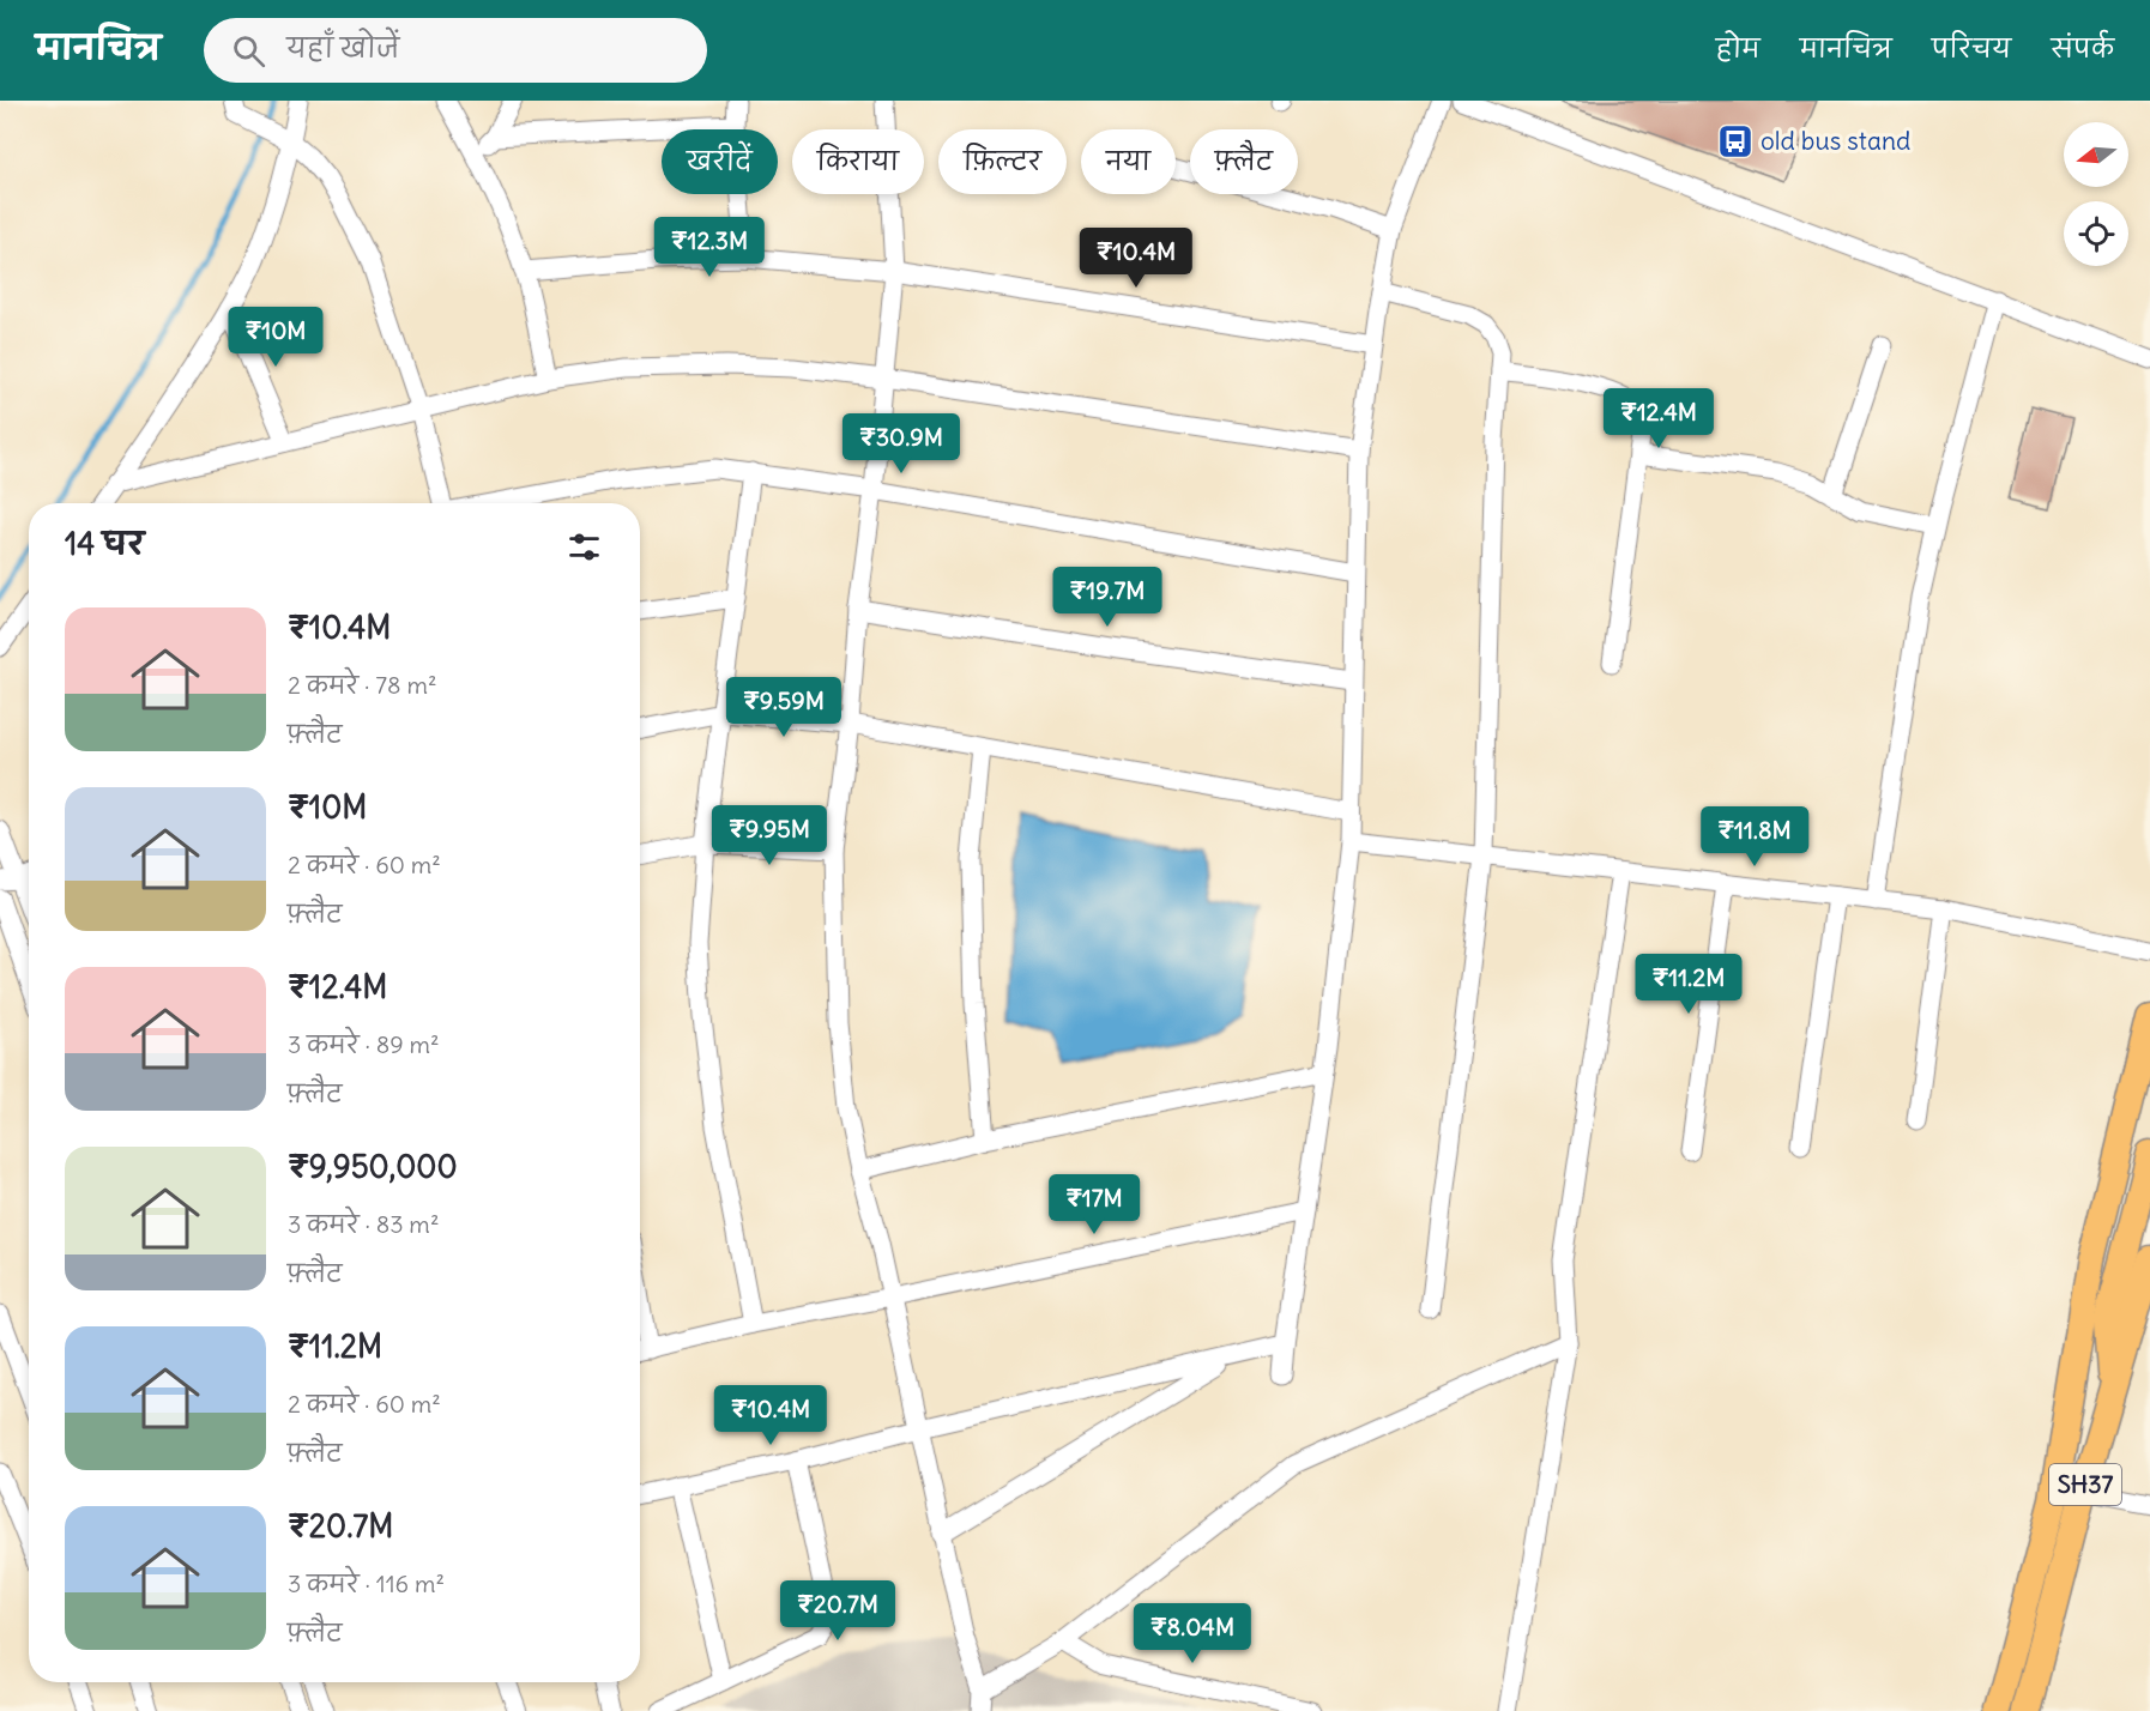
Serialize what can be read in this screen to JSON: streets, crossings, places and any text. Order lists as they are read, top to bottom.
{
  "streets": {
    "main road": ["SH37"]
  },
  "places": {
    "bus stop": ["old bus stand"]
  },
  "north": "left",
  "page": {
    "header": "मानचित्र",
    "search": "यहाँ खोजें",
    "nav": [
      "होम",
      "मानचित्र",
      "परिचय",
      "संपर्क"
    ],
    "chip": [
      "खरीदें",
      "किराया",
      "फ़िल्टर",
      "नया",
      "फ़्लैट"
    ],
    "price": [
      "₹12.3M",
      "₹10.4M",
      "₹10M",
      "₹12.4M",
      "₹30.9M",
      "₹19.7M",
      "₹9.59M",
      "₹9.95M",
      "₹11.8M",
      "₹11.2M",
      "₹17M",
      "₹10.4M",
      "₹20.7M",
      "₹8.04M"
    ],
    "heading": "14 घर",
    "list": [
      {
        "name": "₹10.4M",
        "note": "2 कमरे · 78 m² · फ़्लैट"
      },
      {
        "name": "₹10M",
        "note": "2 कमरे · 60 m² · फ़्लैट"
      },
      {
        "name": "₹12.4M",
        "note": "3 कमरे · 89 m² · फ़्लैट"
      },
      {
        "name": "₹9,950,000",
        "note": "3 कमरे · 83 m² · फ़्लैट"
      },
      {
        "name": "₹11.2M",
        "note": "2 कमरे · 60 m² · फ़्लैट"
      },
      {
        "name": "₹20.7M",
        "note": "3 कमरे · 116 m² · फ़्लैट"
      }
    ]
  }
}
